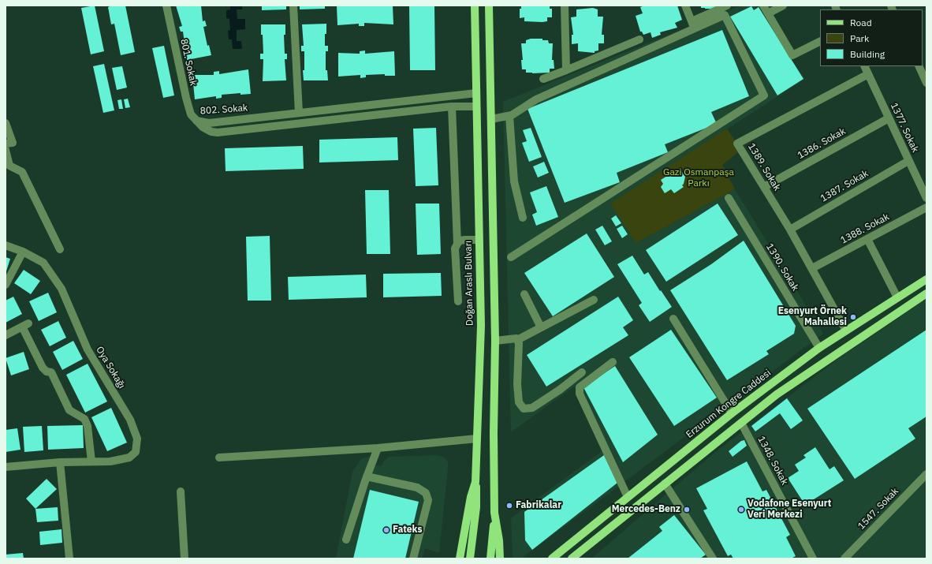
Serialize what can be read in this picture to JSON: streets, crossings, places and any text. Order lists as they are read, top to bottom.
{
  "streets": {
    "main road": ["Doğan Araslı Bulvarı", "Erzurum Kongre Caddesi"],
    "street": [
      "801. Sokak",
      "802. Sokak",
      "1377. Sokak",
      "1386. Sokak",
      "1389. Sokak",
      "1387. Sokak",
      "1388. Sokak",
      "1390. Sokak",
      "Oya Sokağı",
      "1348. Sokak",
      "1547. Sokak"
    ]
  },
  "crossings": [
    ["801. Sokak", "802. Sokak"],
    ["802. Sokak", "Doğan Araslı Bulvarı"],
    ["1377. Sokak", "1386. Sokak"],
    ["1377. Sokak", "1389. Sokak"],
    ["1377. Sokak", "1387. Sokak"],
    ["1386. Sokak", "1389. Sokak"],
    ["1389. Sokak", "1387. Sokak"],
    ["1389. Sokak", "1388. Sokak"],
    ["1389. Sokak", "Erzurum Kongre Caddesi"],
    ["1390. Sokak", "Erzurum Kongre Caddesi"]
  ],
  "parks": ["Gazi Osmanpaşa Parkı"],
  "places": [
    "Esenyurt Örnek Mahallesi",
    "Fabrikalar",
    "Mercedes-Benz",
    "Vodafone Esenyurt Veri Merkezi",
    "Fateks"
  ],
  "legend": ["Road", "Park", "Building"]
}
